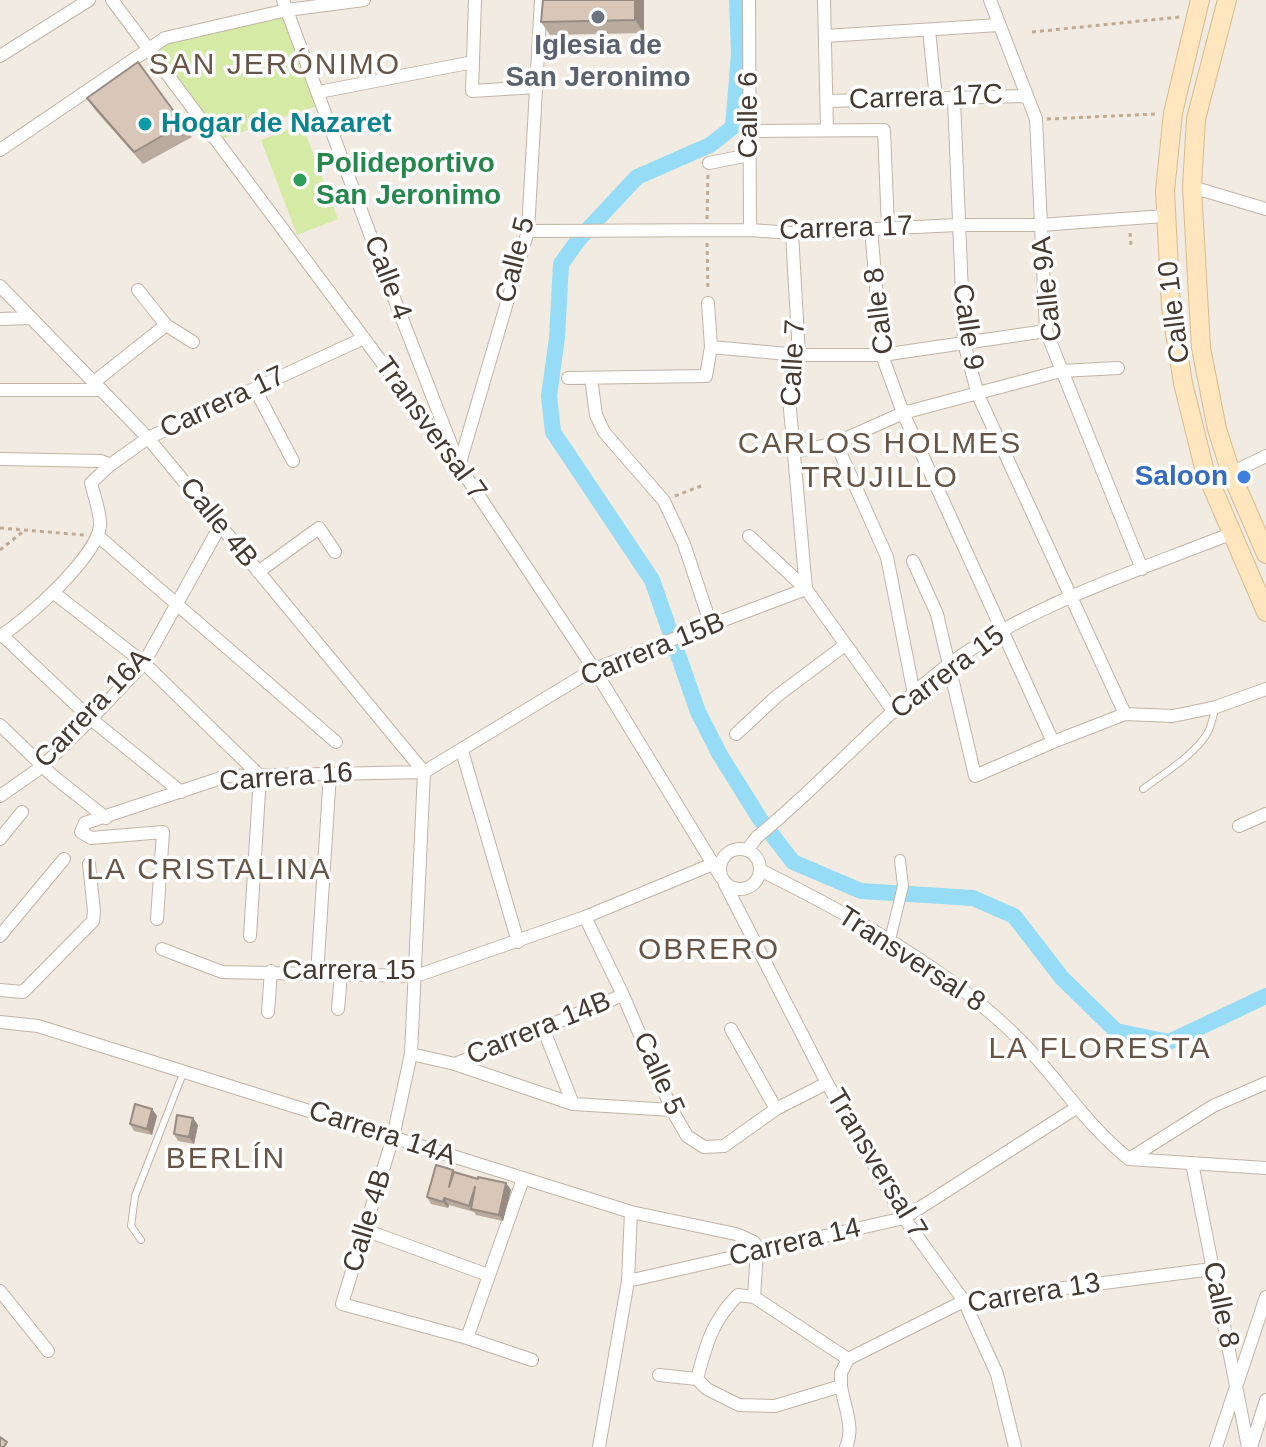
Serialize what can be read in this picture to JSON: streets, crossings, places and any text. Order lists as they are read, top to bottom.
{
  "streets": {
    "main road": ["Calle 10"],
    "street": [
      "Carrera 17C",
      "Calle 6",
      "Carrera 17",
      "Calle 5",
      "Calle 4",
      "Calle 9A",
      "Calle 8",
      "Calle 9",
      "Calle 7",
      "Transversal 7",
      "Calle 4B",
      "Carrera 15B",
      "Carrera 15",
      "Carrera 16A",
      "Carrera 16",
      "Transversal 8",
      "Carrera 14B",
      "Carrera 14A",
      "Carrera 14",
      "Carrera 13"
    ]
  },
  "crossings": [
    ["Carrera 17C", "Calle 9A"],
    ["Carrera 17C", "Calle 9"],
    ["Calle 6", "Carrera 17"],
    ["Carrera 17", "Calle 5"],
    ["Carrera 17", "Calle 9A"],
    ["Carrera 17", "Calle 8"],
    ["Carrera 17", "Calle 10"],
    ["Carrera 17", "Calle 9"],
    ["Carrera 17", "Calle 7"],
    ["Carrera 17", "Transversal 7"],
    ["Carrera 17", "Calle 4B"],
    ["Calle 5", "Calle 4"],
    ["Calle 5", "Transversal 7"],
    ["Calle 5", "Carrera 15"],
    ["Calle 5", "Carrera 14B"],
    ["Calle 4", "Transversal 7"],
    ["Calle 9A", "Carrera 15"],
    ["Calle 8", "Carrera 15"],
    ["Calle 8", "Carrera 13"],
    ["Calle 10", "Carrera 15"],
    ["Calle 9", "Carrera 15"],
    ["Calle 7", "Carrera 15B"],
    ["Transversal 7", "Carrera 15B"],
    ["Transversal 7", "Carrera 15"],
    ["Transversal 7", "Transversal 8"],
    ["Transversal 7", "Carrera 14"],
    ["Transversal 7", "Carrera 13"],
    ["Calle 4B", "Carrera 15B"],
    ["Calle 4B", "Carrera 15"],
    ["Calle 4B", "Carrera 16A"],
    ["Calle 4B", "Carrera 16"],
    ["Calle 4B", "Carrera 14A"],
    ["Carrera 15B", "Carrera 16"],
    ["Carrera 15", "Transversal 8"],
    ["Transversal 8", "Carrera 14"],
    ["Carrera 14A", "Carrera 14"]
  ],
  "districts": [
    "SAN JERÓNIMO",
    "CARLOS HOLMES TRUJILLO",
    "LA CRISTALINA",
    "OBRERO",
    "LA FLORESTA",
    "BERLÍN"
  ],
  "places": [
    "Iglesia de San Jeronimo",
    "Hogar de Nazaret",
    "Polideportivo San Jeronimo",
    "Saloon"
  ]
}
